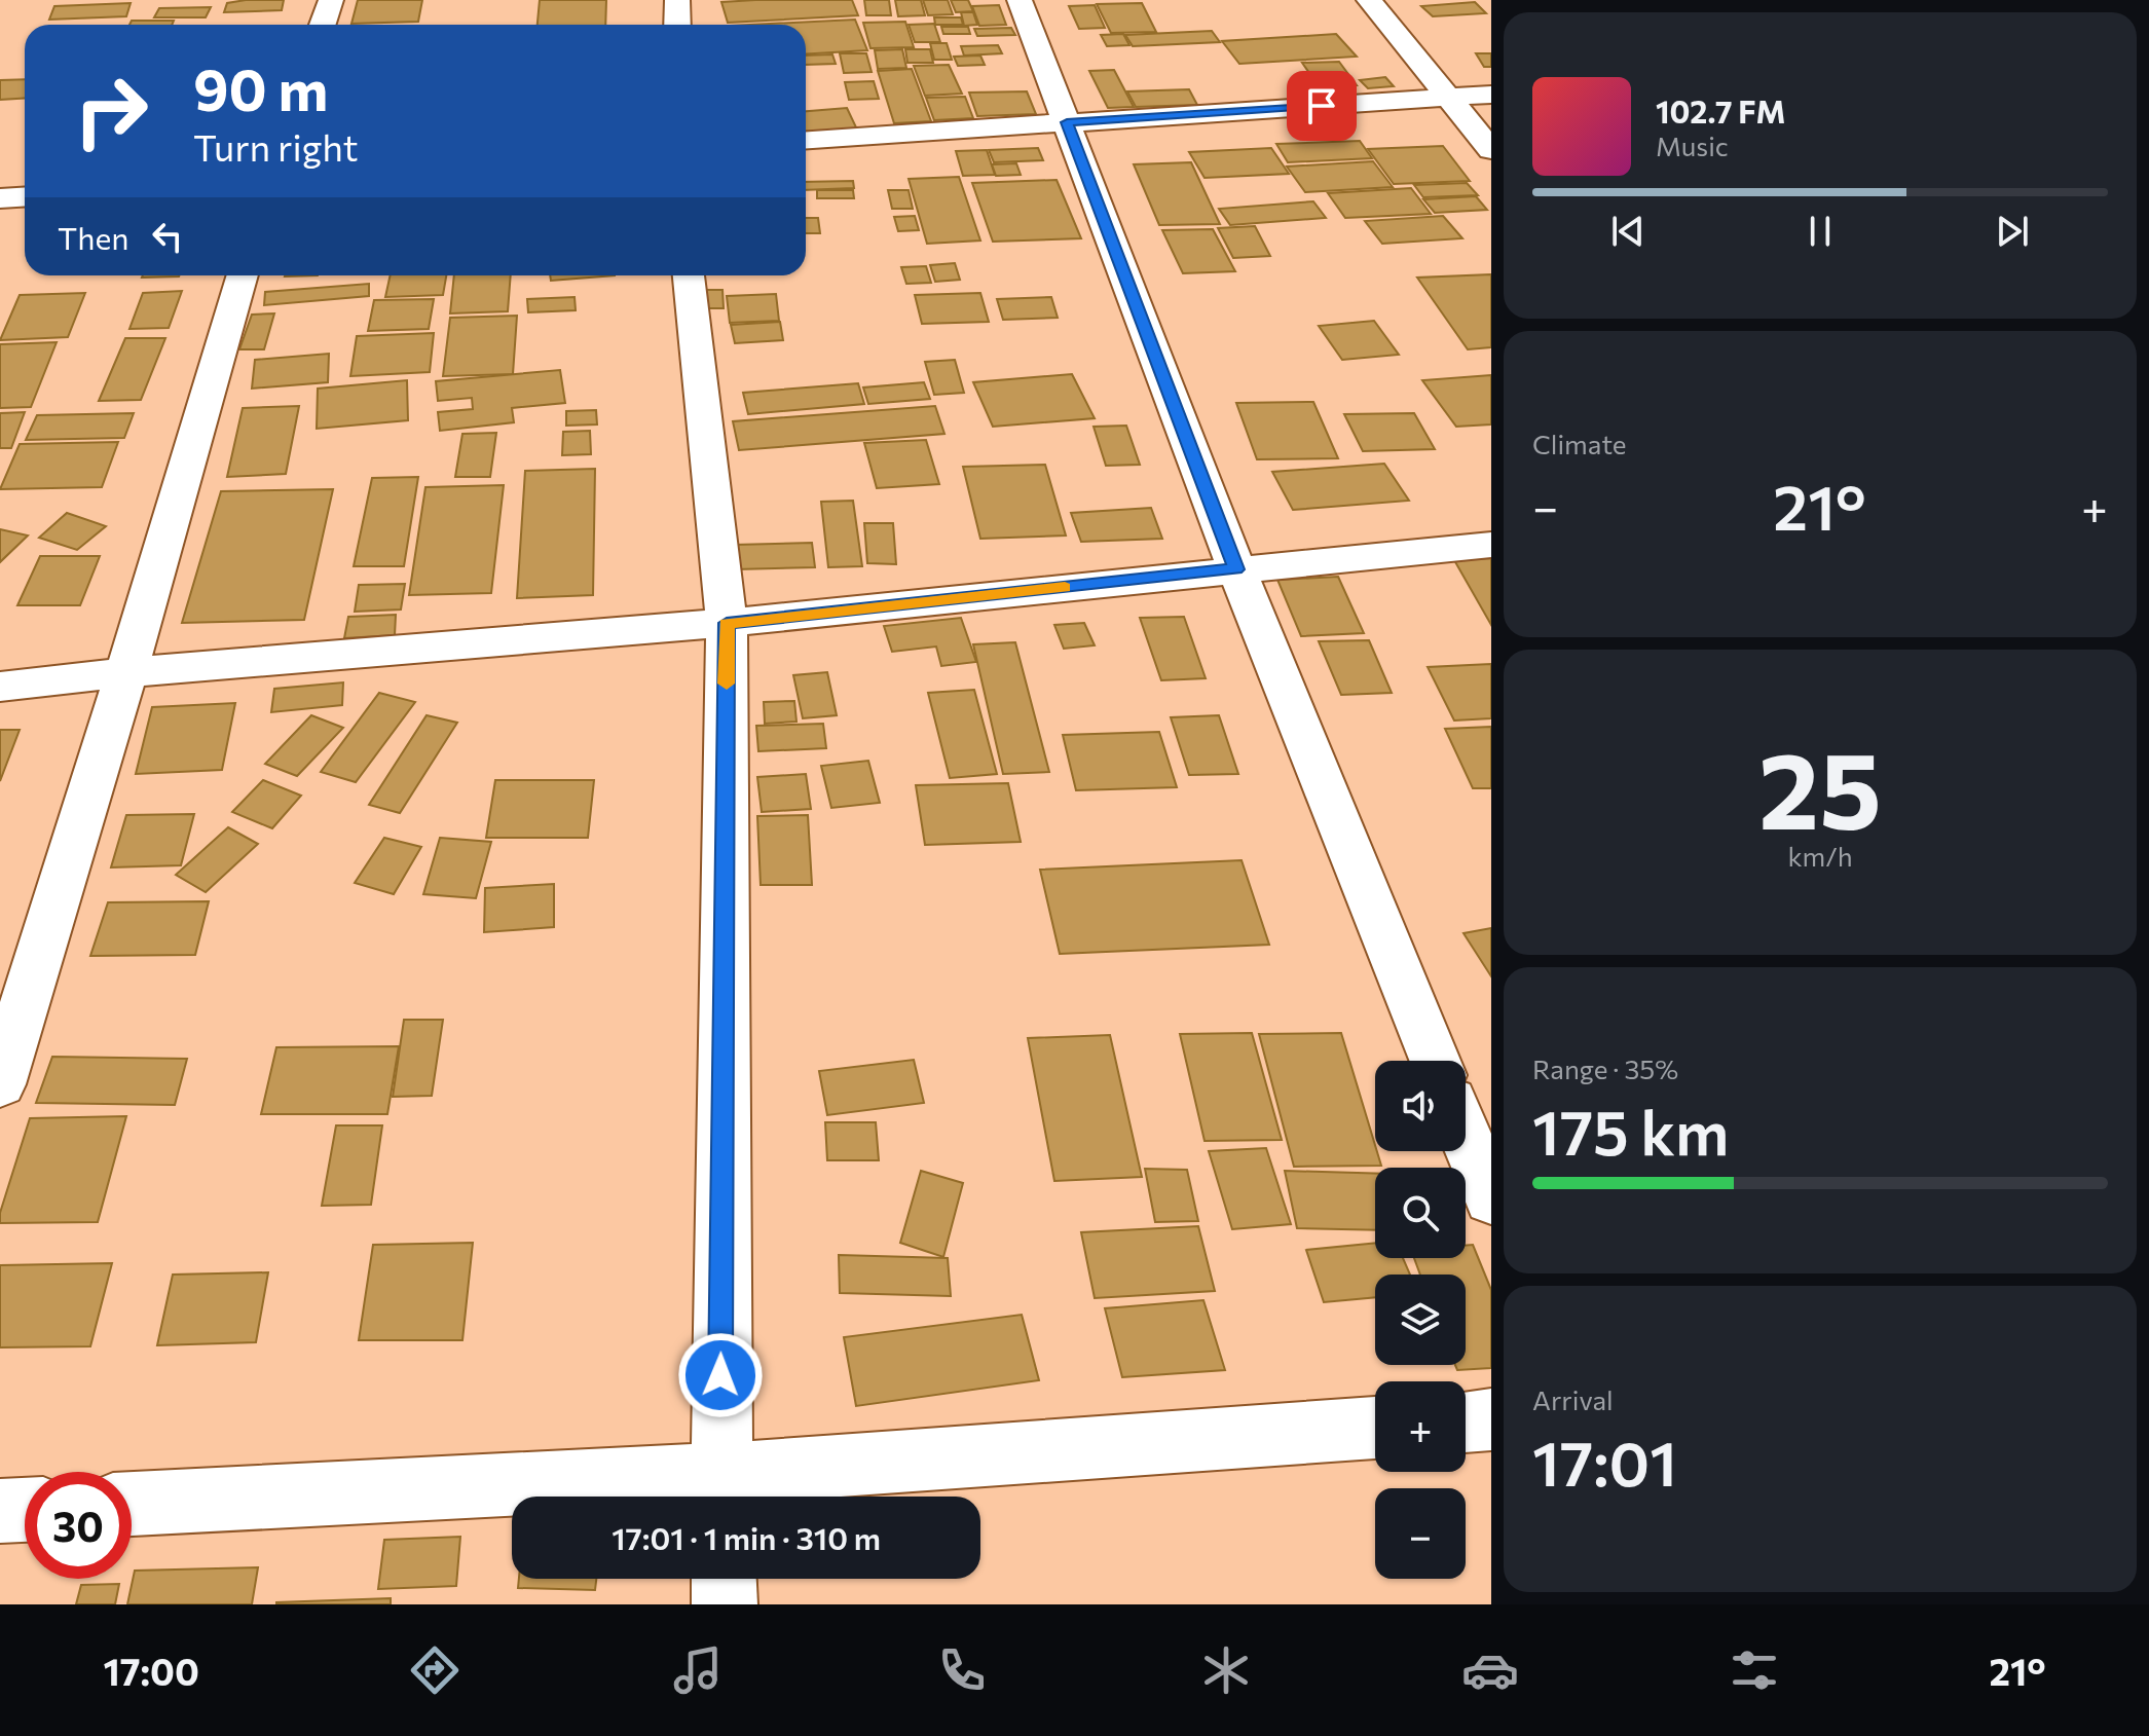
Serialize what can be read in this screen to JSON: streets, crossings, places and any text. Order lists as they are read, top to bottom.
{
  "page": {
    "turn": ["90 m", "Turn right"],
    "song": ["102.7 FM", "Music"],
    "then": "Then",
    "tile": [
      "Climate",
      ["25", "km/h"],
      ["Range · 35%", "175 km"],
      ["Arrival", "17:01"]
    ],
    "heat": ["−", "21°", "+"],
    "map_buttons": ["+", "−"],
    "limit": "30",
    "trip": "17:01 · 1 min · 310 m",
    "tabs": ["17:00", "21°"]
  }
}
